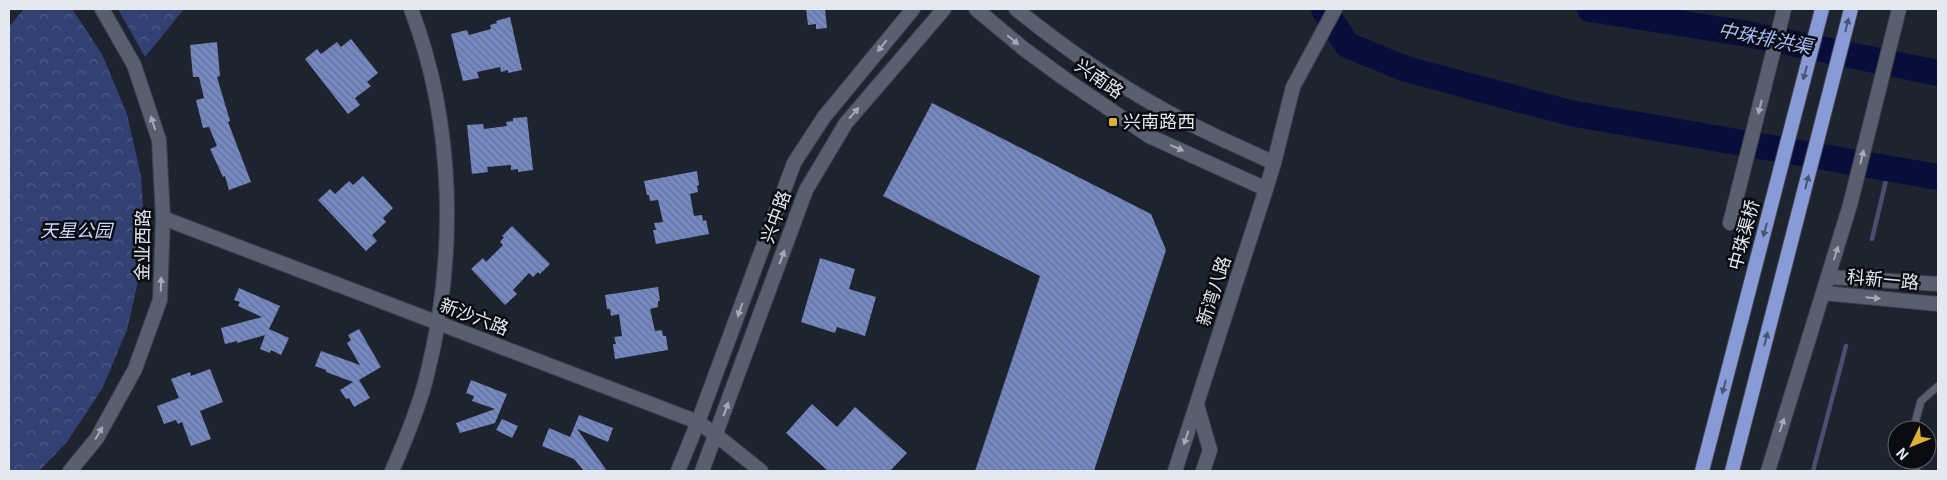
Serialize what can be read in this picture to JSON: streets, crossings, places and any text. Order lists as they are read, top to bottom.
{
  "streets": {
    "highway": ["中珠渠桥"],
    "street": [
      "兴南路",
      "兴中路",
      "金业西路",
      "科新一路",
      "新湾八路",
      "新沙六路"
    ]
  },
  "crossings": [
    ["兴南路", "新湾八路"],
    ["兴中路", "新沙六路"],
    ["金业西路", "新沙六路"]
  ],
  "one_way": ["金业西路"],
  "water": ["中珠排洪渠"],
  "parks": ["天星公园"],
  "places": {
    "transit": ["兴南路西"]
  },
  "north": "bottom left"
}
